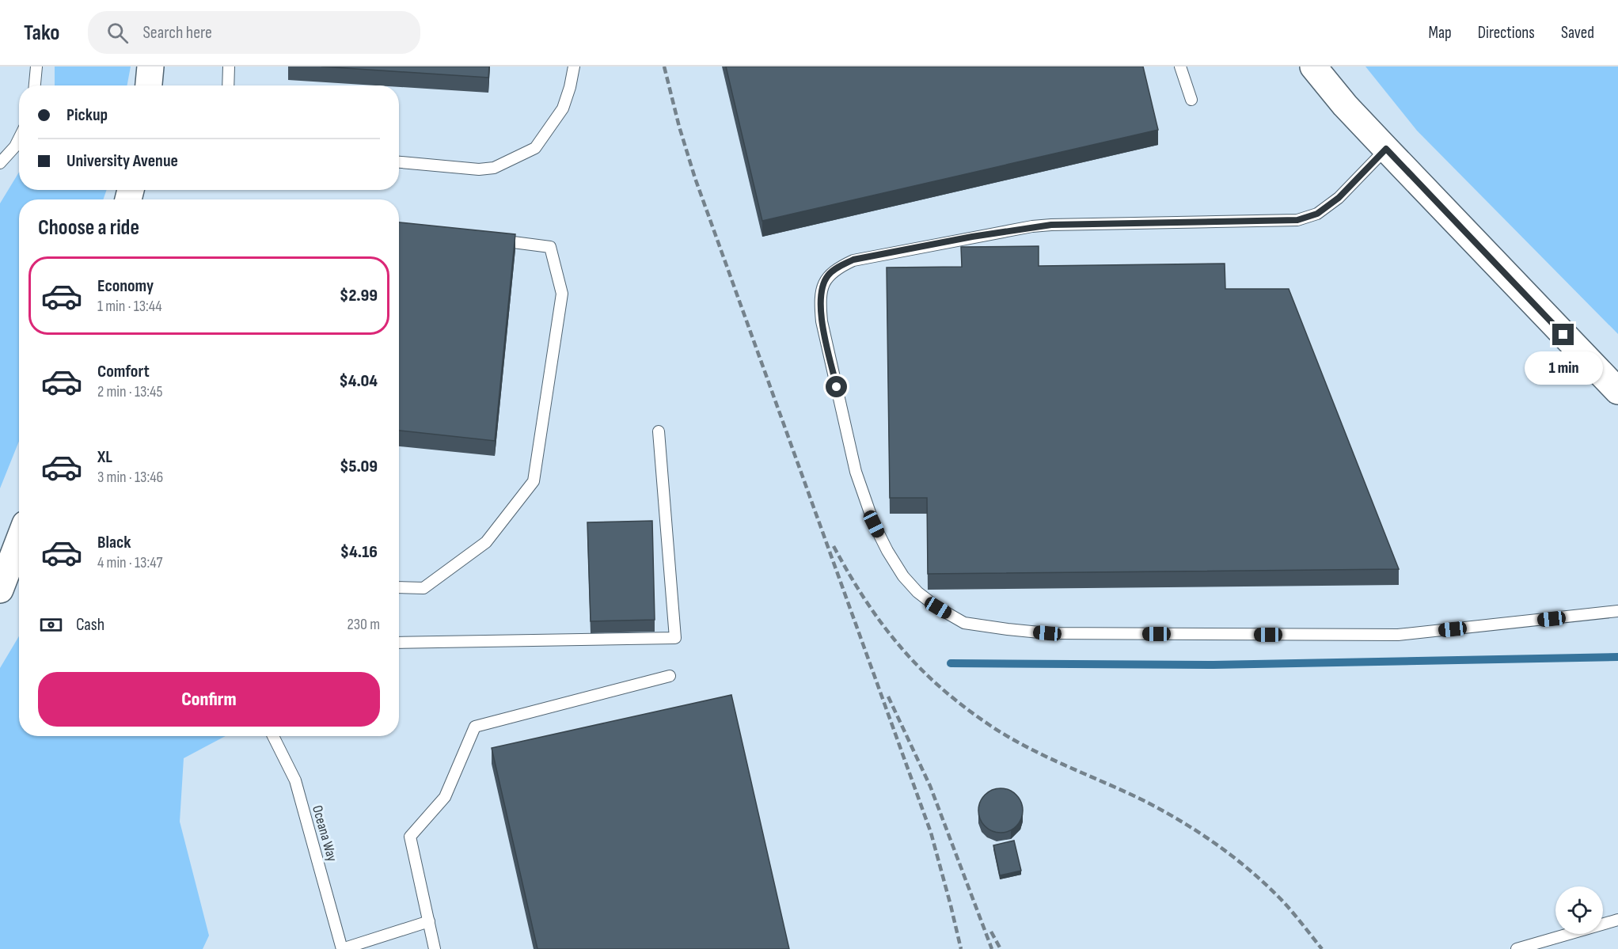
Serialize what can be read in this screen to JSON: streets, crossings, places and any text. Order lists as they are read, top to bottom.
{
  "streets": {
    "lane": ["Oceana Way"]
  },
  "page": {
    "header": "Tako",
    "search": "Search here",
    "nav": ["Map", "Directions", "Saved"],
    "banner": ["Pickup", "University Avenue"],
    "heading": "Choose a ride",
    "list": [
      {
        "name": "Economy",
        "note": "1 min · 13:44",
        "value": "$2.99"
      },
      {
        "name": "Comfort",
        "note": "2 min · 13:45",
        "value": "$4.04"
      },
      {
        "name": "XL",
        "note": "3 min · 13:46",
        "value": "$5.09"
      },
      {
        "name": "Black",
        "note": "4 min · 13:47",
        "value": "$4.16"
      }
    ],
    "bubble": "1 min",
    "pay": ["Cash", "230 m"],
    "buttons": "Confirm"
  }
}
